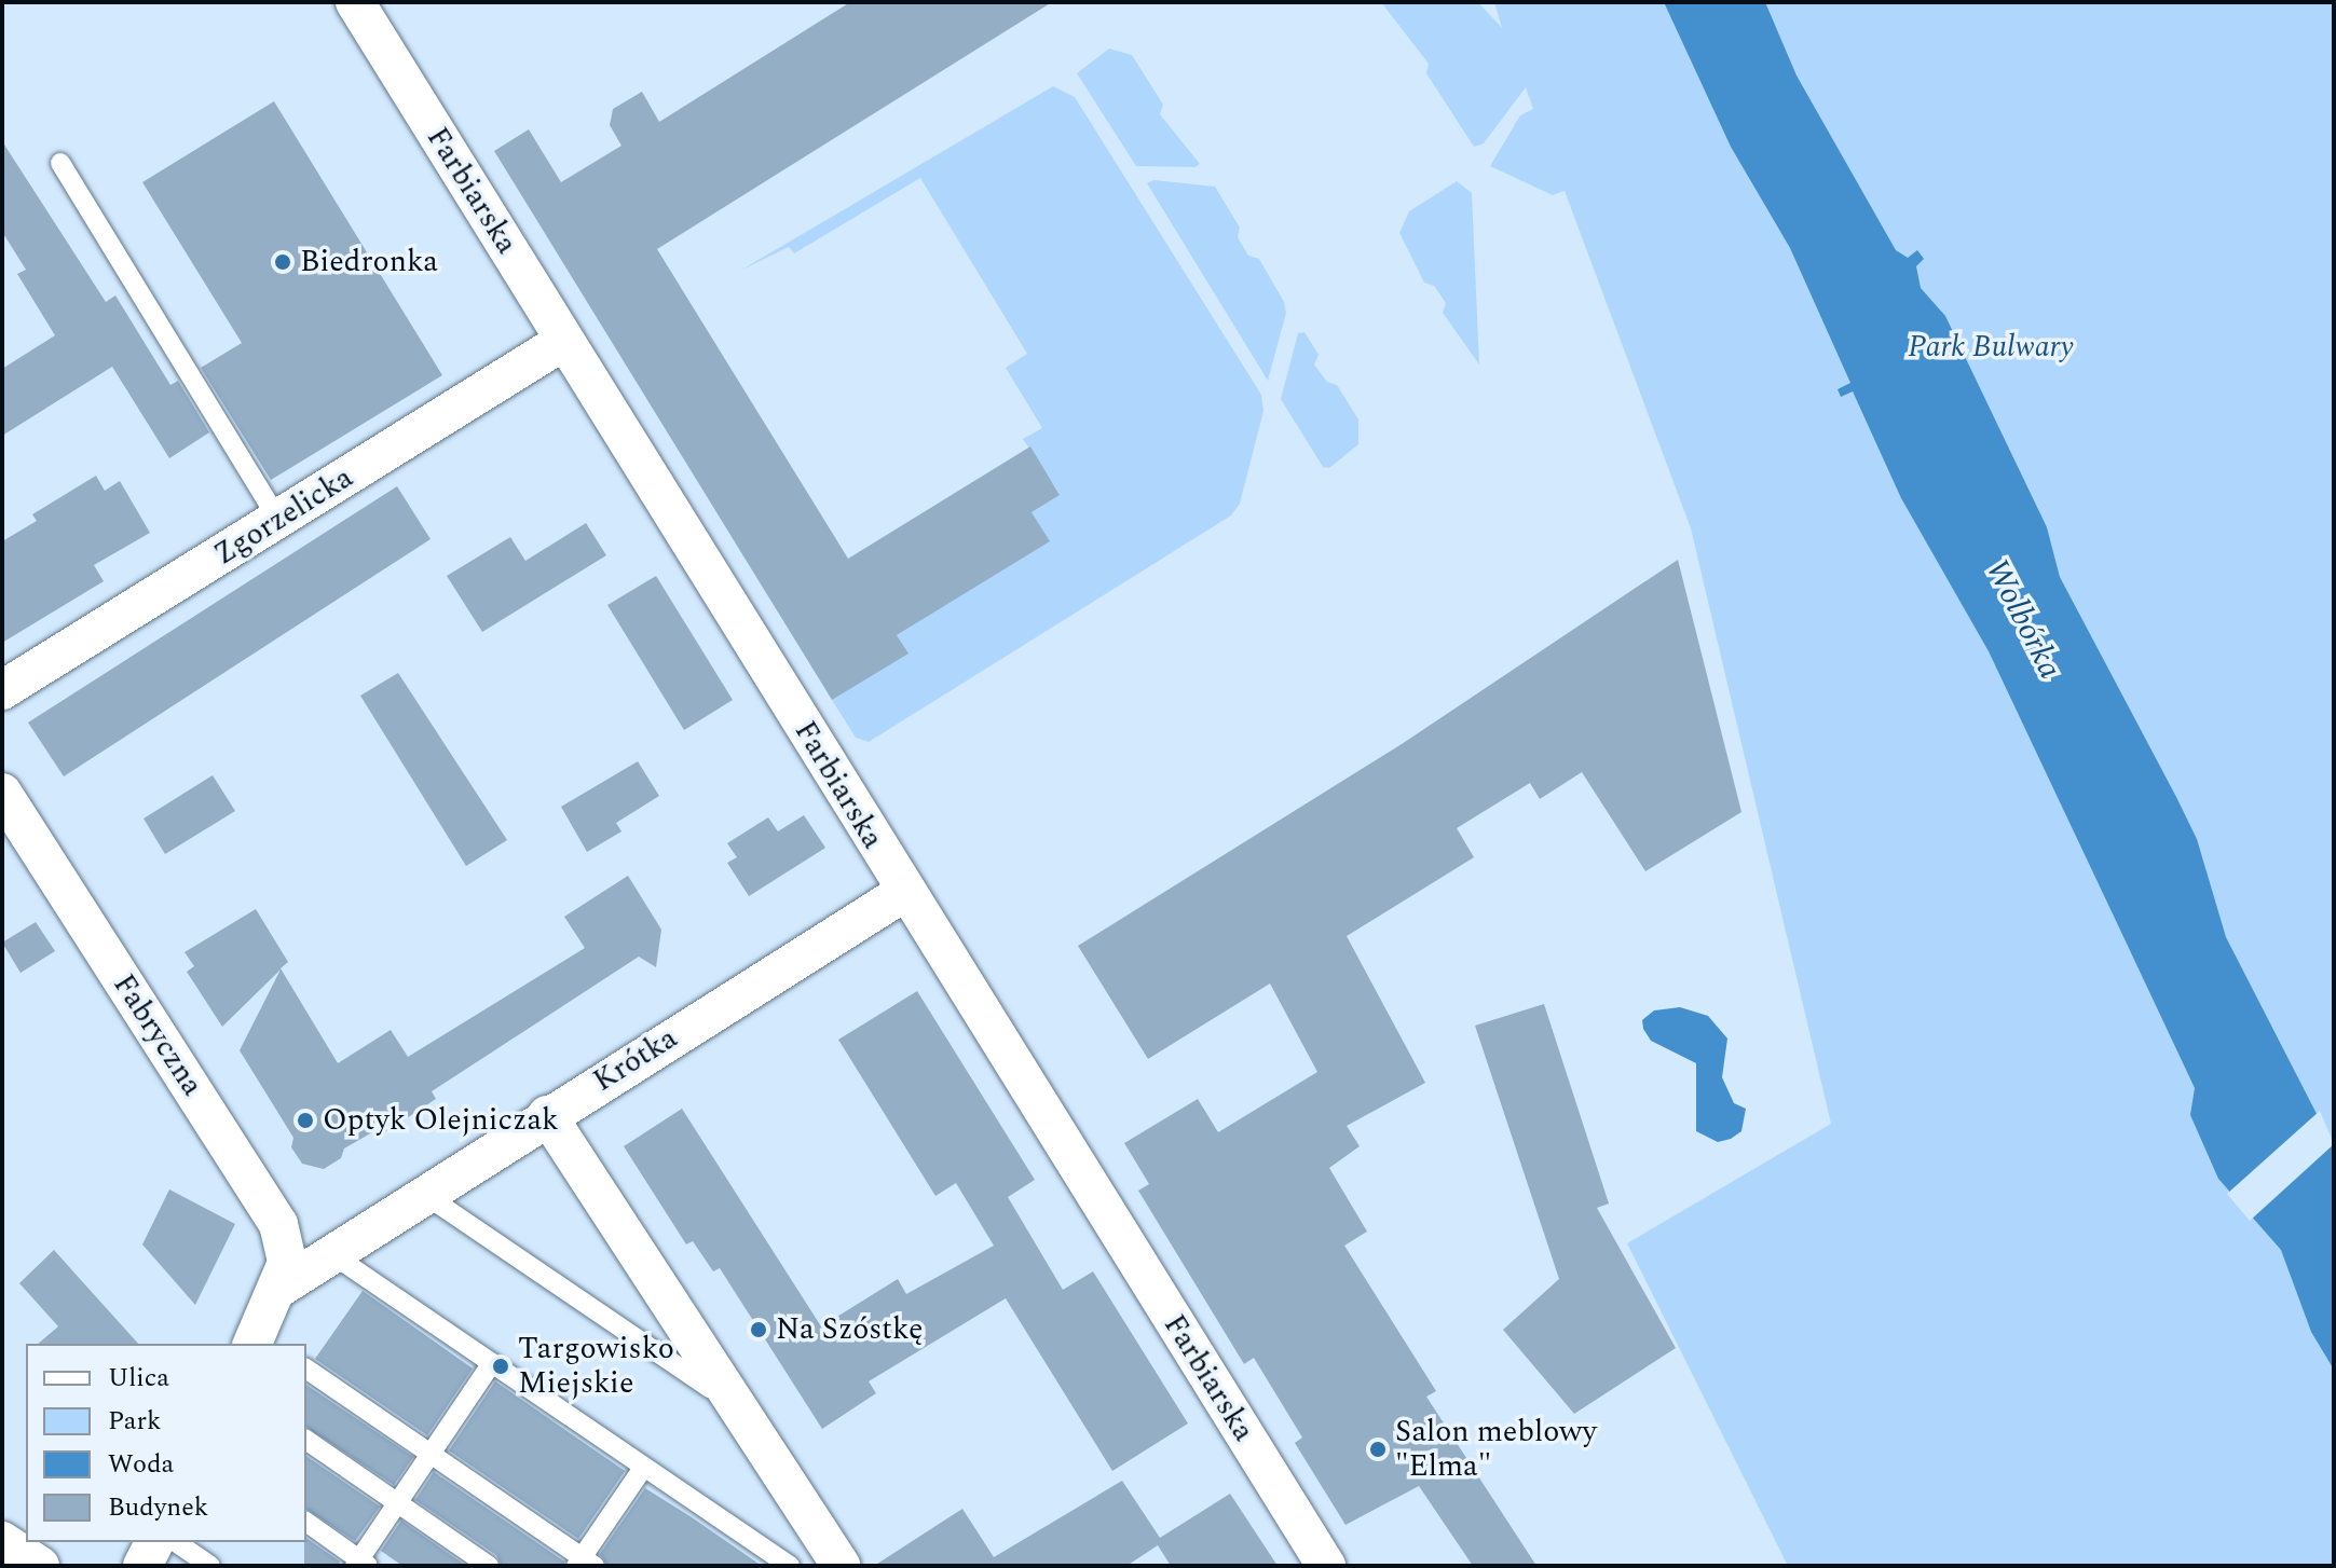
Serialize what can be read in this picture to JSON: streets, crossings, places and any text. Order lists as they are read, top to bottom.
{
  "streets": {
    "street": [
      "Farbiarska",
      "Zgorzelicka",
      "Fabryczna",
      "Krótka"
    ]
  },
  "crossings": [
    ["Farbiarska", "Zgorzelicka"],
    ["Farbiarska", "Krótka"],
    ["Fabryczna", "Krótka"]
  ],
  "water": ["Wolbórka"],
  "parks": ["Park Bulwary"],
  "places": [
    "Biedronka",
    "Optyk Olejniczak",
    "Na Szóstkę",
    "Targowisko Miejskie",
    "Salon meblowy \"Elma\""
  ],
  "legend": [
    "Ulica",
    "Park",
    "Woda",
    "Budynek"
  ]
}
